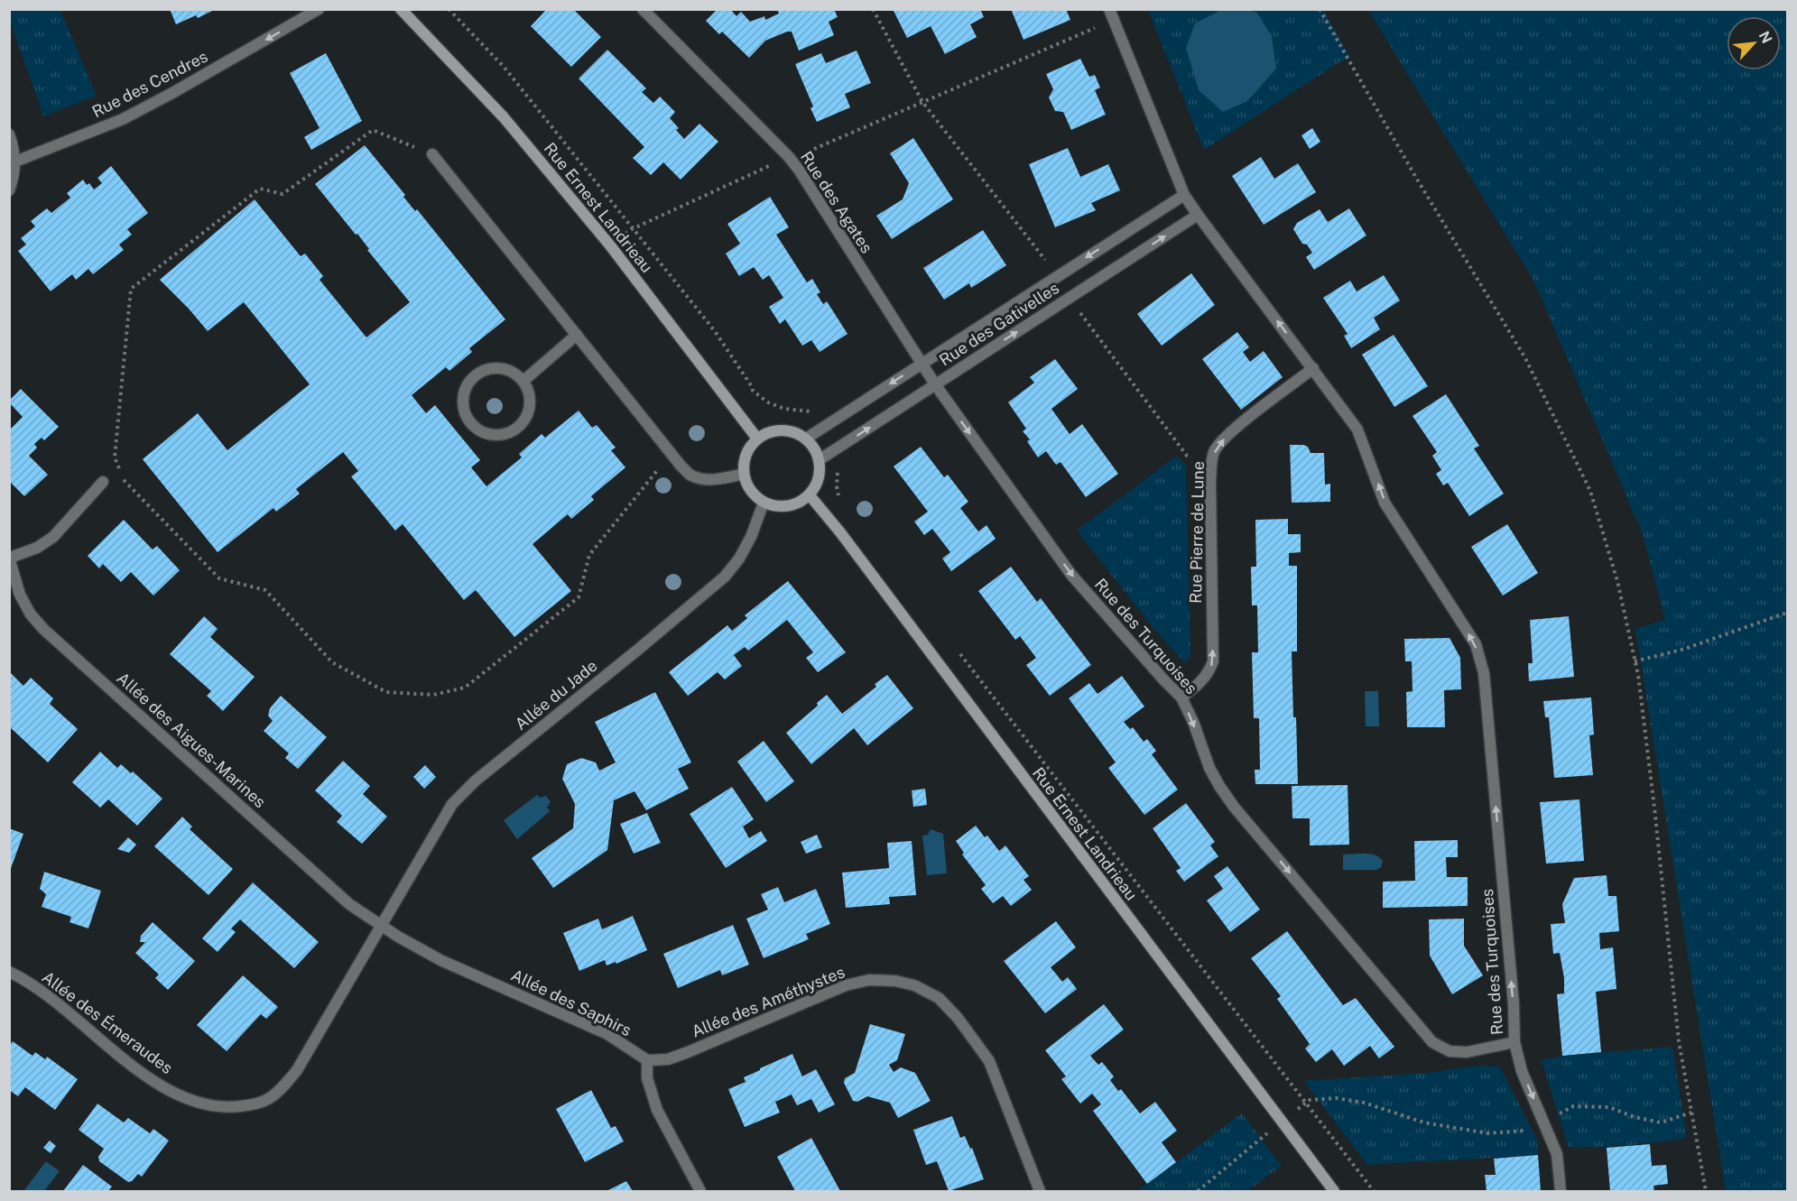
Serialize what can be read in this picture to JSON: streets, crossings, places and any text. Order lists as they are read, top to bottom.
{
  "streets": {
    "street": [
      "Rue des Cendres",
      "Rue des Agates",
      "Rue Ernest Landrieau",
      "Rue des Gativelles",
      "Rue Pierre de Lune",
      "Rue des Turquoises",
      "Allée du Jade",
      "Allée des Aigues-Marines",
      "Allée des Améthystes",
      "Allée des Saphirs",
      "Allée des Émeraudes"
    ]
  },
  "crossings": [
    ["Rue des Agates", "Rue des Gativelles"],
    ["Rue des Agates", "Rue des Turquoises"],
    ["Rue Ernest Landrieau", "Rue des Gativelles"],
    ["Rue Ernest Landrieau", "Allée du Jade"],
    ["Rue des Gativelles", "Rue des Turquoises"],
    ["Rue des Gativelles", "Allée du Jade"],
    ["Rue Pierre de Lune", "Rue des Turquoises"],
    ["Allée du Jade", "Allée des Aigues-Marines"],
    ["Allée du Jade", "Allée des Saphirs"],
    ["Allée du Jade", "Allée des Émeraudes"],
    ["Allée des Aigues-Marines", "Allée des Saphirs"],
    ["Allée des Aigues-Marines", "Allée des Émeraudes"],
    ["Allée des Améthystes", "Allée des Saphirs"],
    ["Allée des Saphirs", "Allée des Émeraudes"]
  ],
  "one_way": ["Rue des Cendres", "Rue Pierre de Lune"],
  "north": "top right"
}
